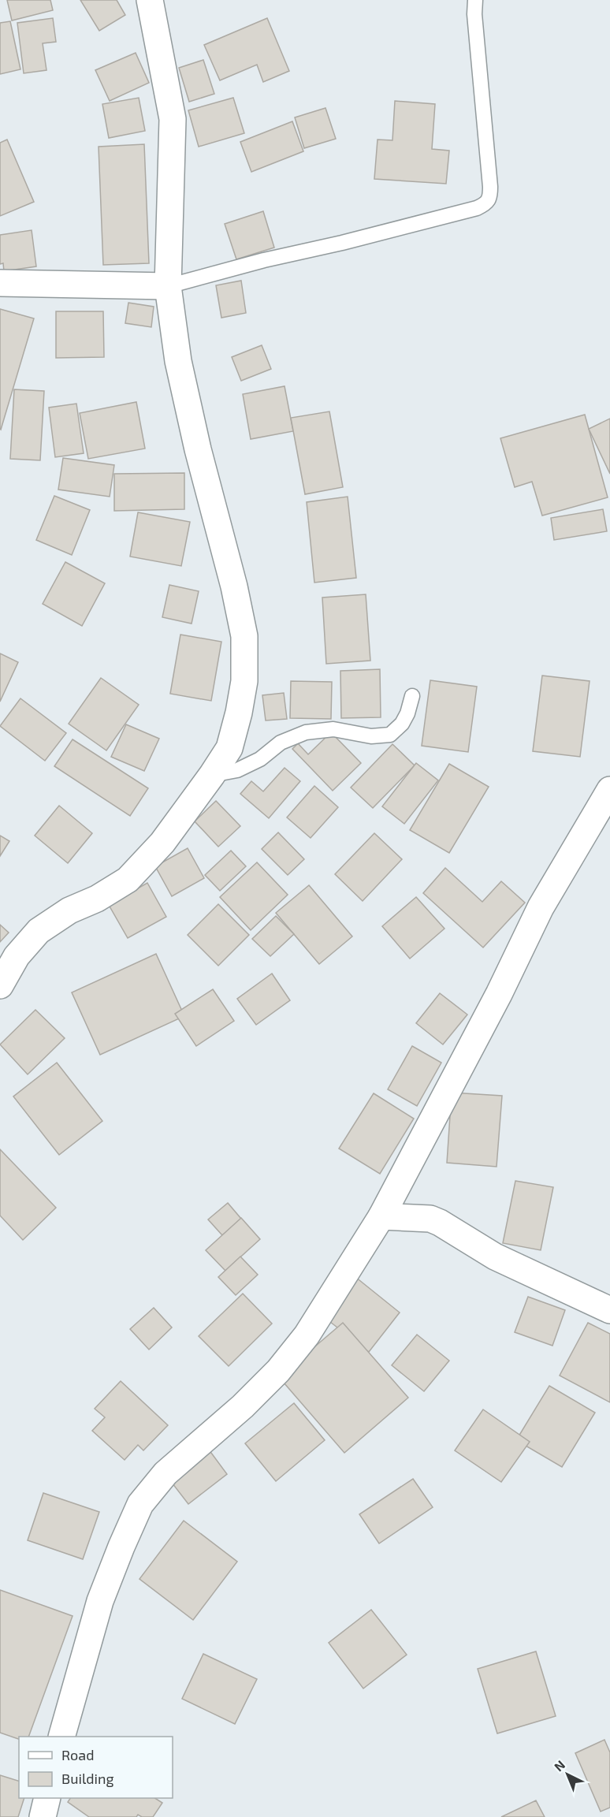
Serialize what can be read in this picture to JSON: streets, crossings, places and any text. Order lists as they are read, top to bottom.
{
  "legend": ["Road", "Building"],
  "north": "top left"
}
